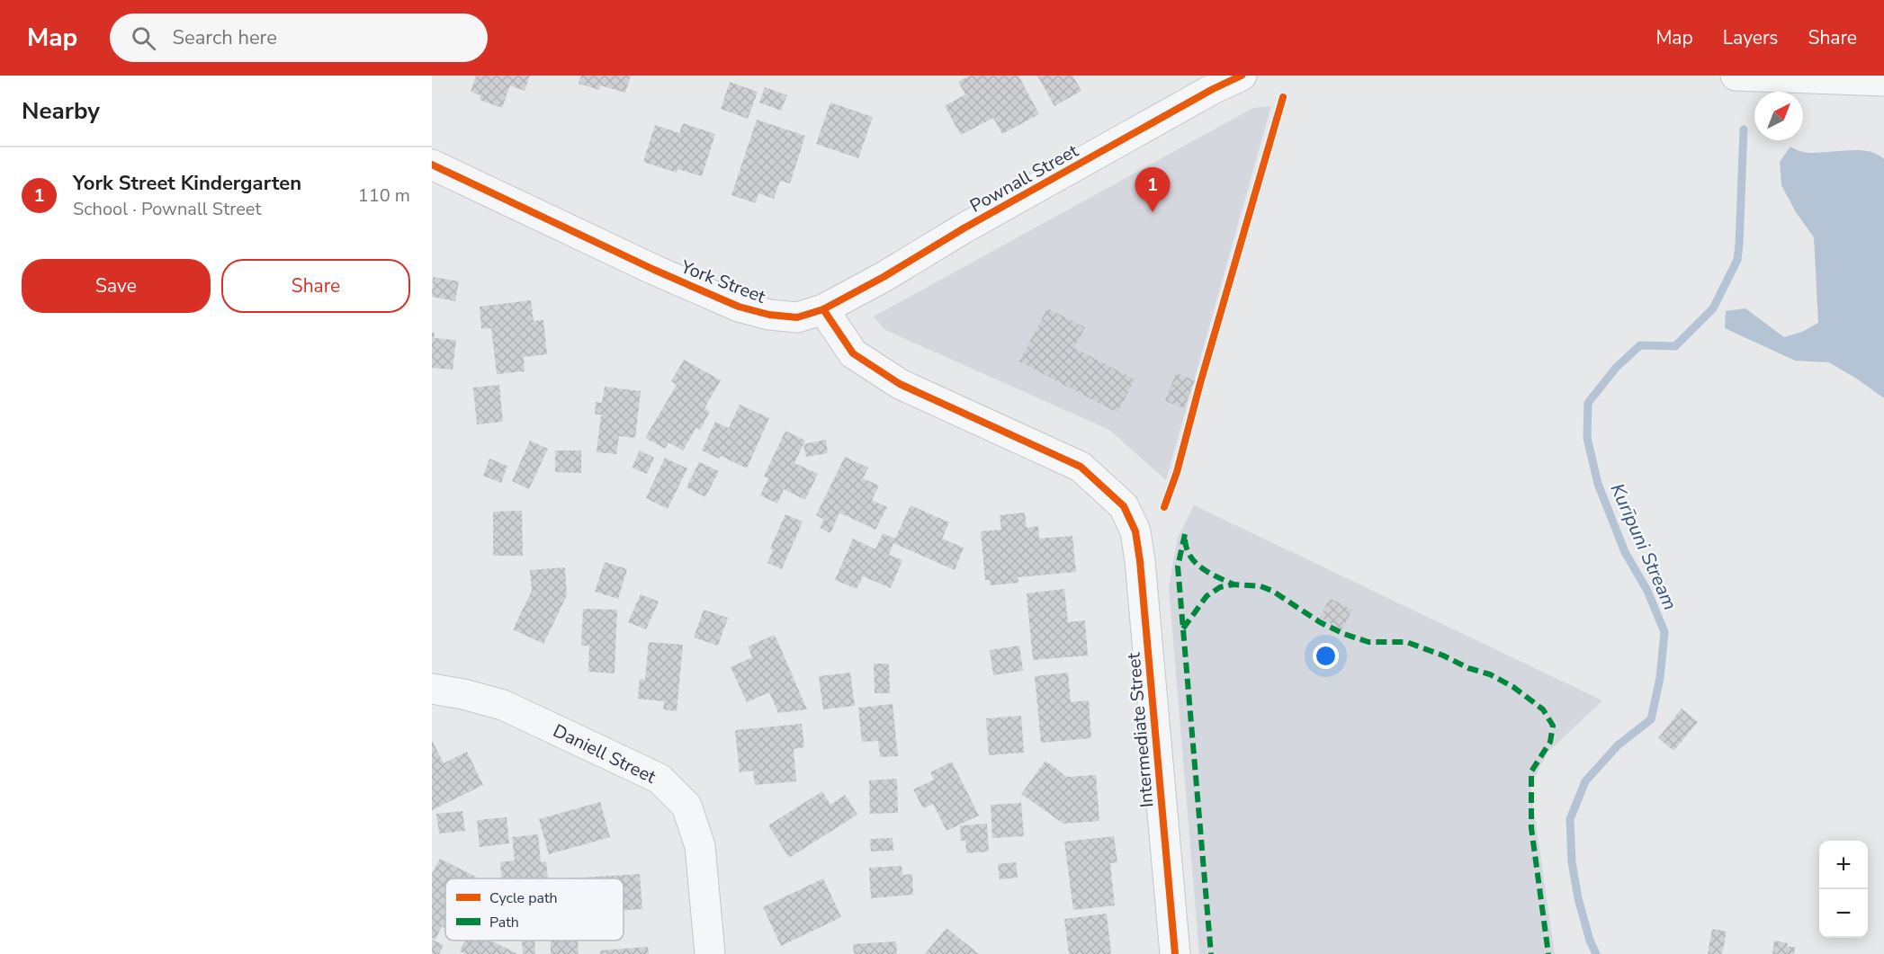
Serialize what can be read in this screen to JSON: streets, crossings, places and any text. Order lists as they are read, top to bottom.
{
  "streets": {
    "street": [
      "Pownall Street",
      "York Street",
      "Intermediate Street",
      "Daniell Street"
    ]
  },
  "crossings": [
    ["Pownall Street", "York Street"],
    ["Pownall Street", "Intermediate Street"],
    ["York Street", "Intermediate Street"]
  ],
  "water": ["Kurīpuni Stream"],
  "legend": ["Cycle path", "Path"],
  "north": "top right",
  "page": {
    "header": "Map",
    "search": "Search here",
    "nav": ["Map", "Layers", "Share"],
    "heading": "Nearby",
    "list": [
      {
        "mark": "1",
        "name": "York Street Kindergarten",
        "note": "School · Pownall Street",
        "value": "110 m"
      }
    ],
    "pins": "1",
    "buttons": ["Save", "Share"],
    "map_buttons": ["+", "−"]
  }
}
